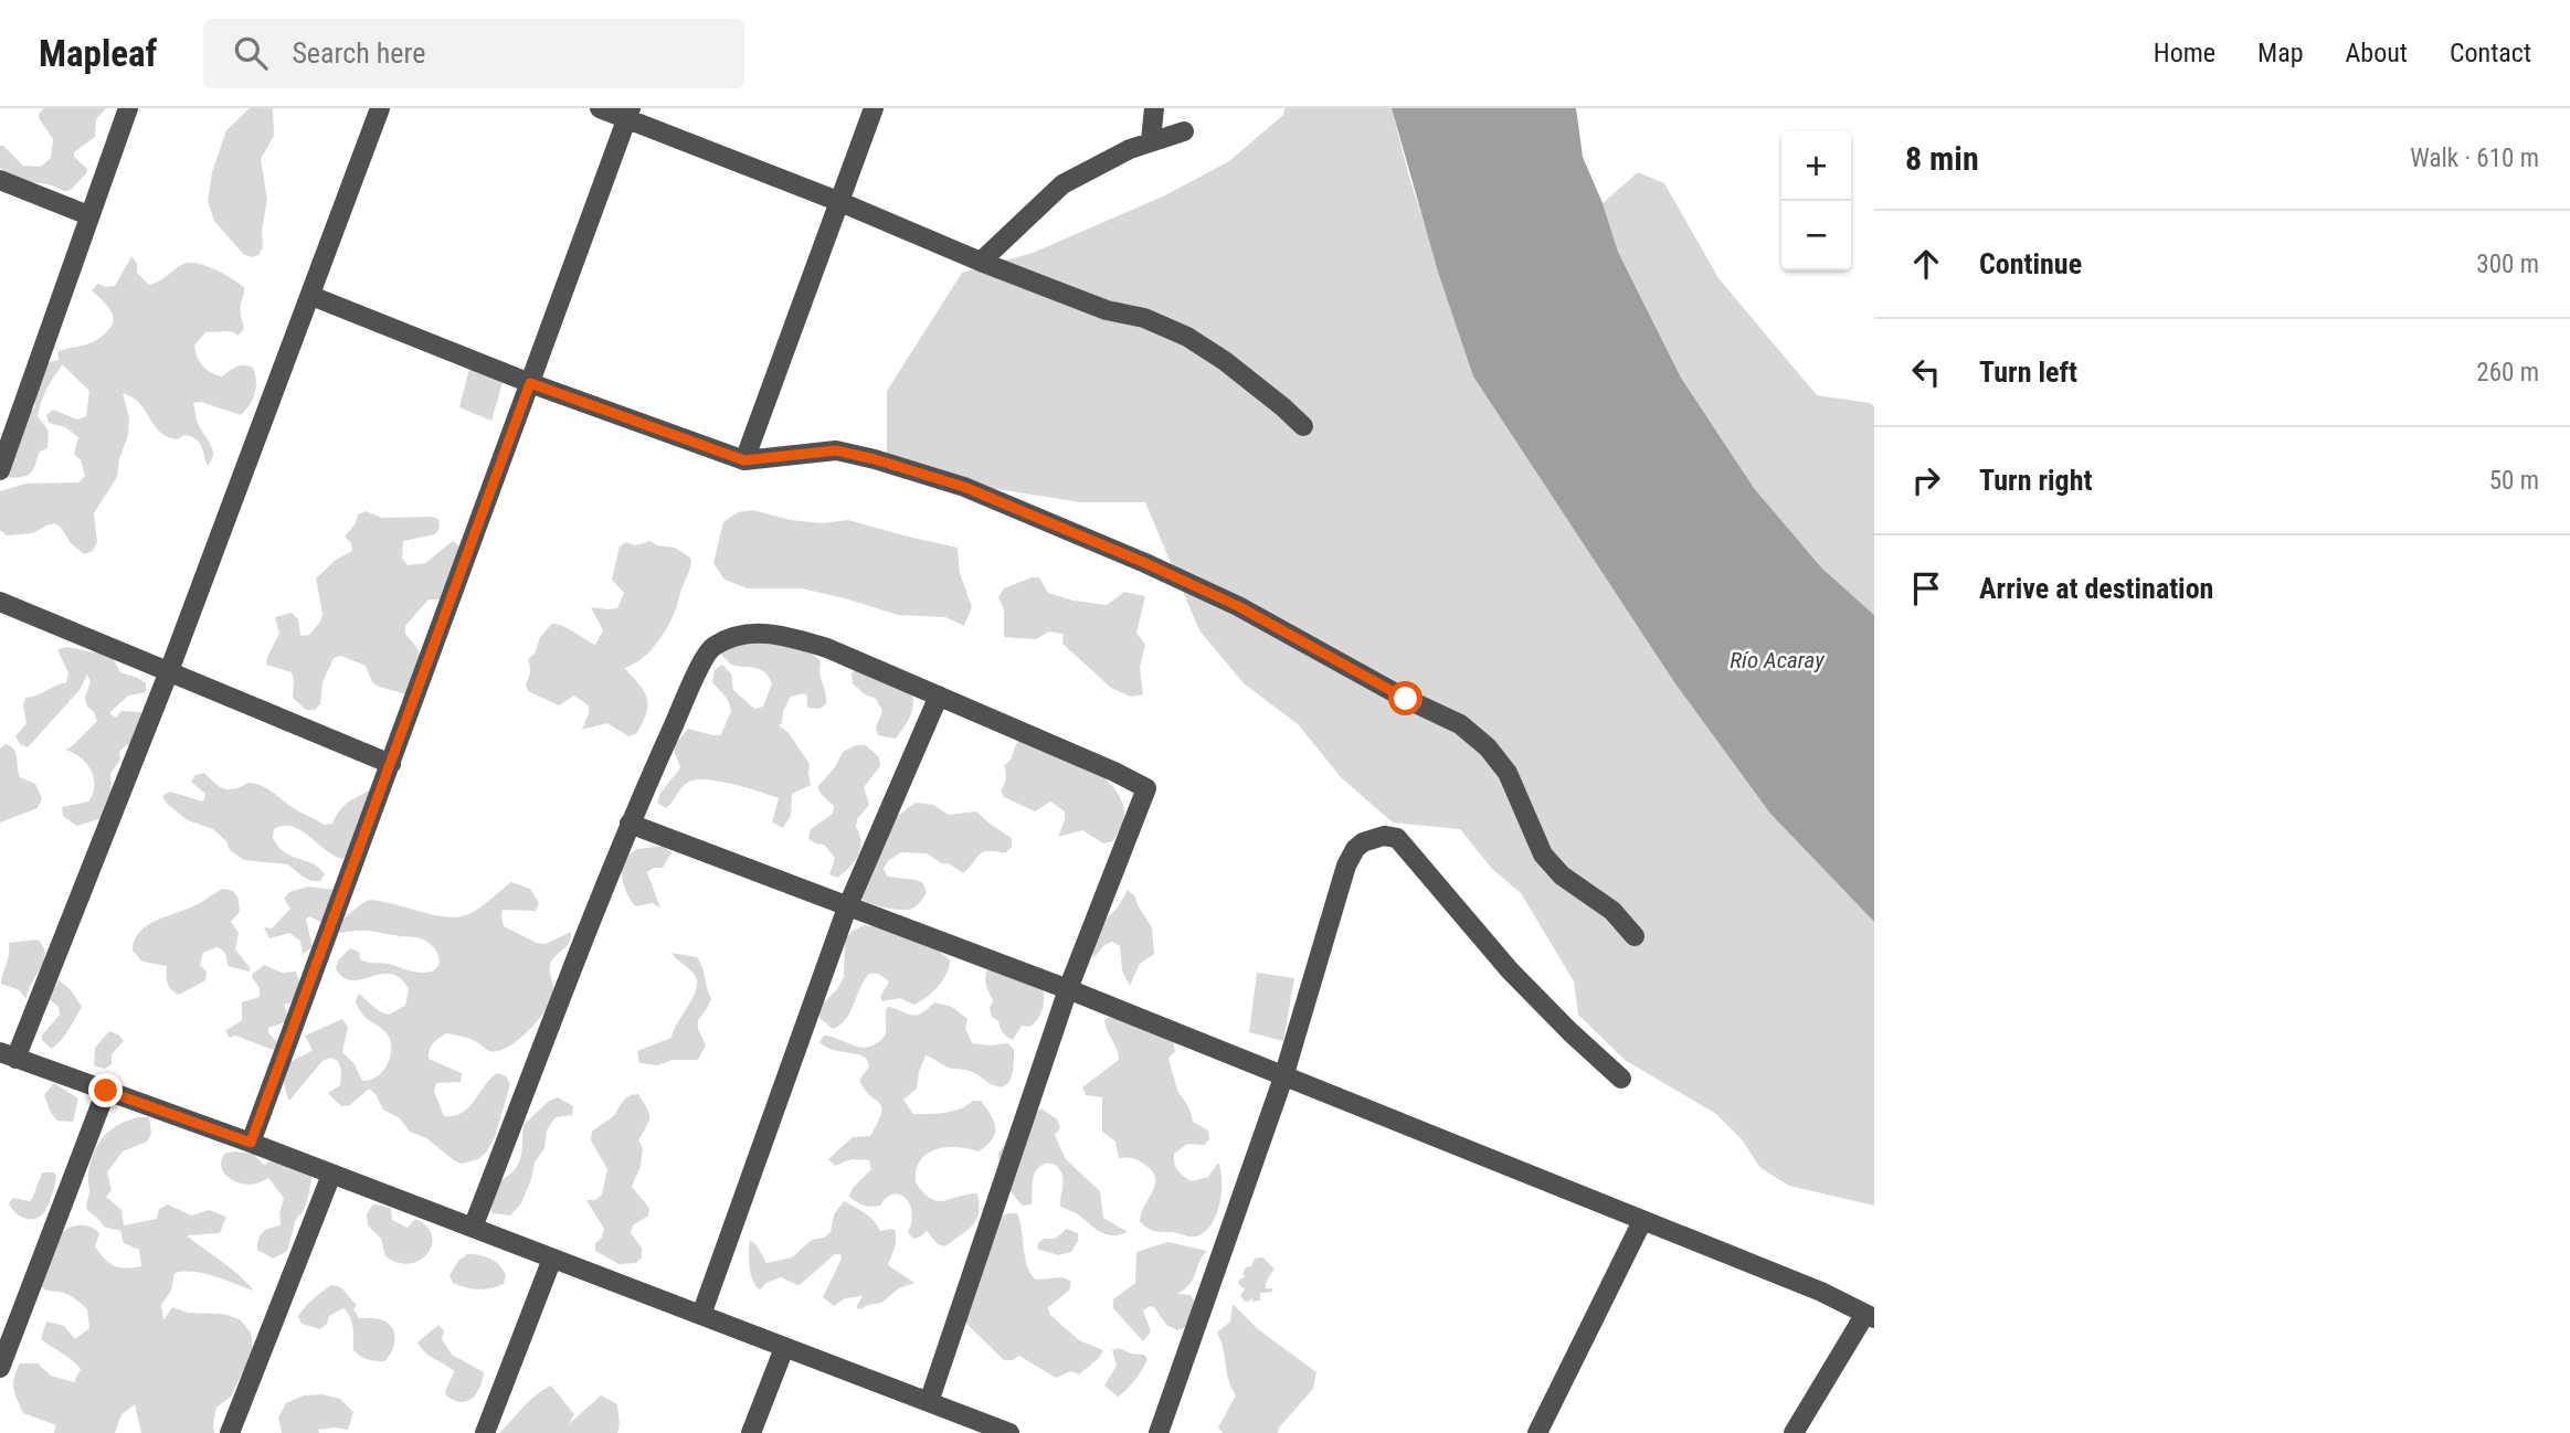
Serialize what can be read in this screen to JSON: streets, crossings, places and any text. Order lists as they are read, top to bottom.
{
  "water": ["Río Acaray"],
  "page": {
    "header": "Mapleaf",
    "search": "Search here",
    "nav": [
      "Home",
      "Map",
      "About",
      "Contact"
    ],
    "heading": ["8 min", "Walk · 610 m"],
    "map_buttons": ["+", "−"],
    "list": [
      ["Continue", "300 m"],
      ["Turn left", "260 m"],
      ["Turn right", "50 m"],
      "Arrive at destination"
    ]
  }
}
